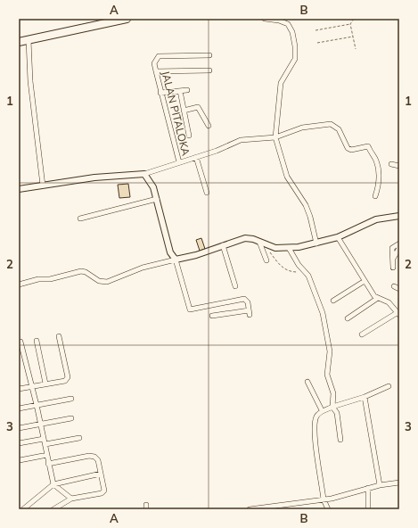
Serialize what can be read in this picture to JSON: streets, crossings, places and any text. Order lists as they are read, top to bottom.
{
  "streets": {
    "street": ["JALAN PITALOKA"]
  },
  "grid": {
    "columns": ["A", "B"],
    "rows": ["1", "2", "3"]
  }
}
